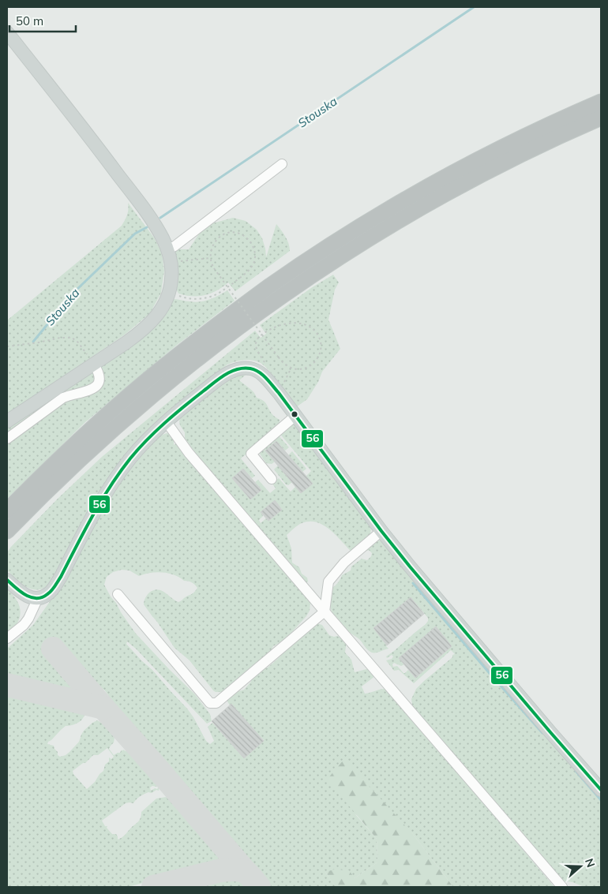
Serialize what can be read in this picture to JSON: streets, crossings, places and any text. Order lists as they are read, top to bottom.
{
  "water": ["Stouska"],
  "lines": ["transit line 56"],
  "scale_bar": "50 m",
  "north": "right"
}
